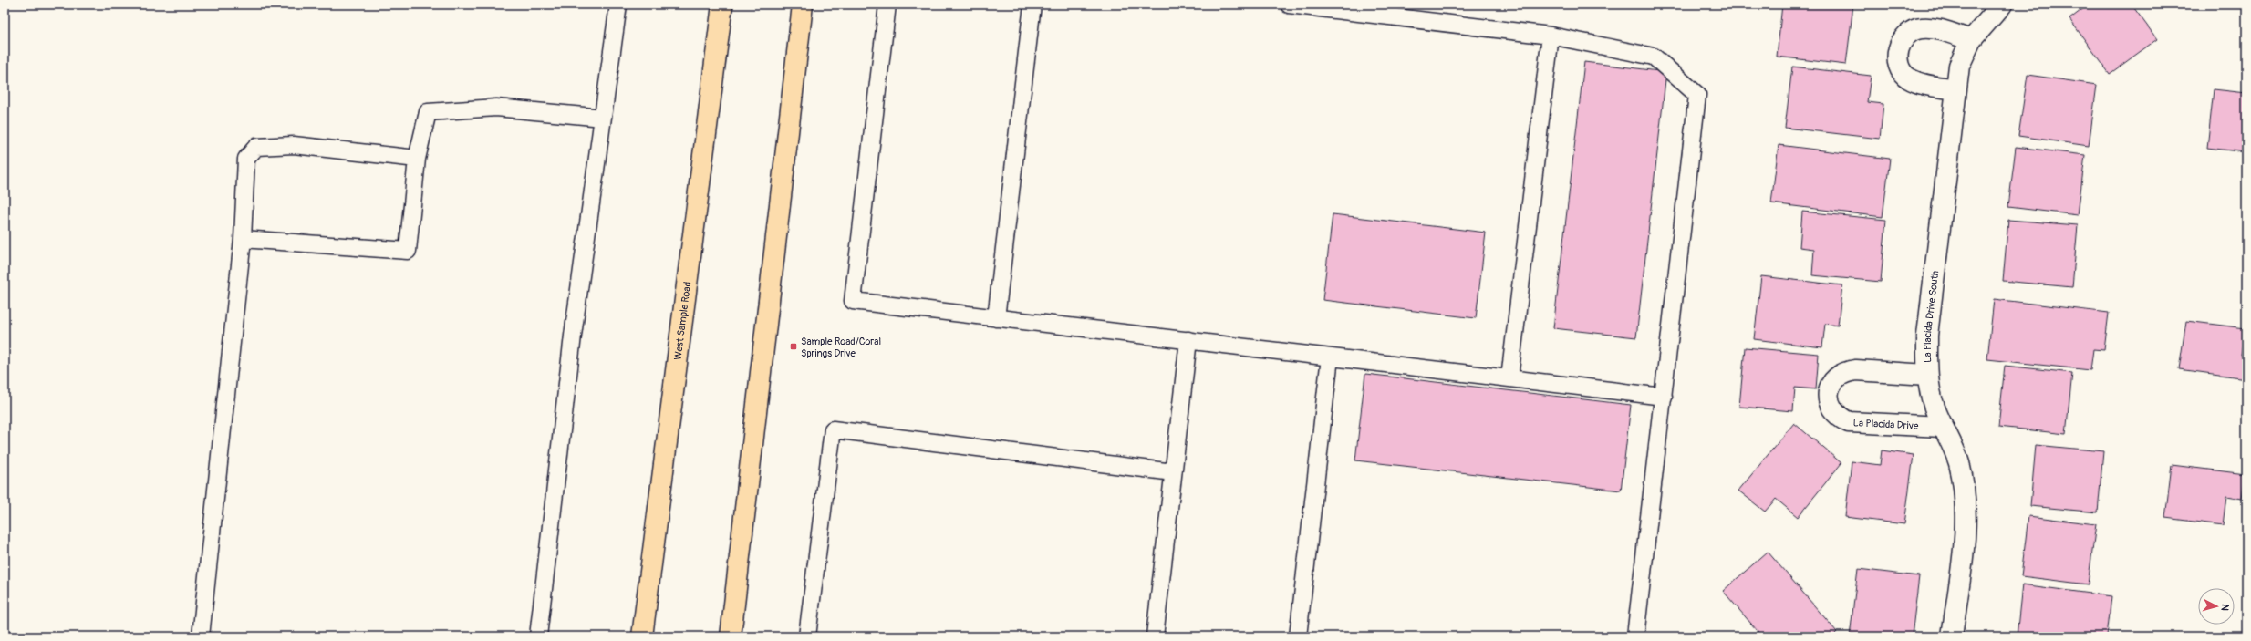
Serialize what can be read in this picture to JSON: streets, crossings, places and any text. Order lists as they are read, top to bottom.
{
  "streets": {
    "main road": ["West Sample Road"],
    "street": ["La Placida Drive South", "La Placida Drive"]
  },
  "crossings": [
    ["La Placida Drive South", "La Placida Drive"]
  ],
  "places": {
    "transit": ["Sample Road/Coral Springs Drive"]
  },
  "north": "right"
}
